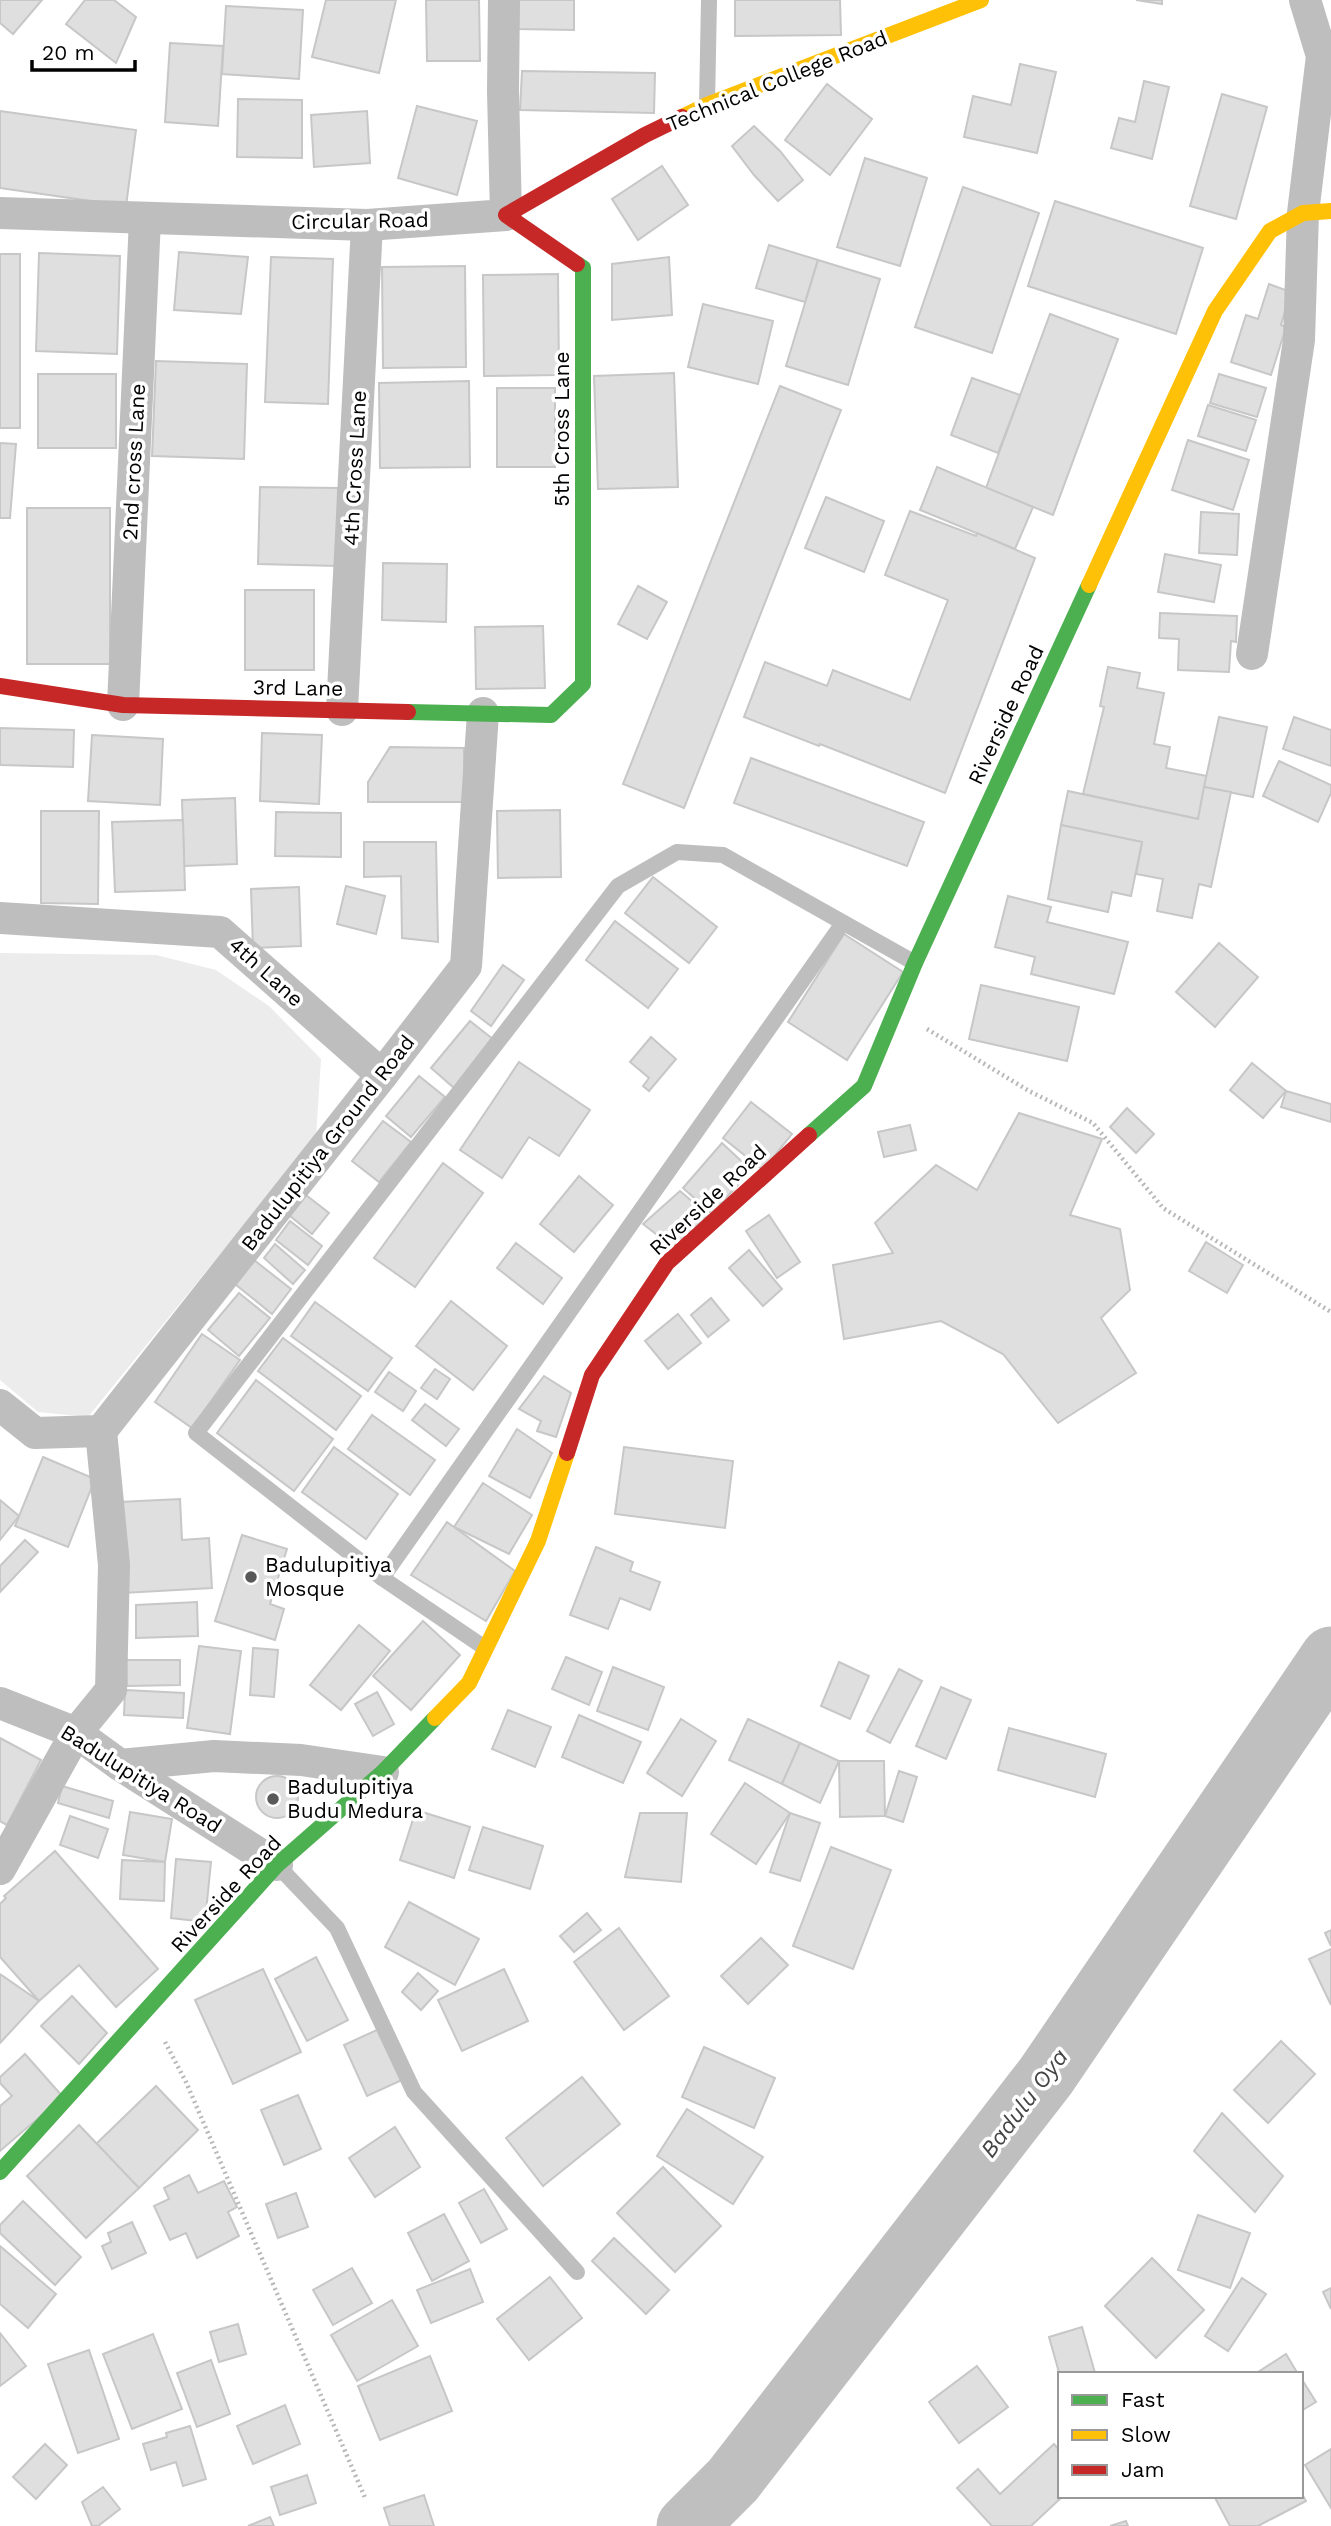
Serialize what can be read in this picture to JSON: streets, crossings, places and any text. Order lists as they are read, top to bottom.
{
  "streets": {
    "street": [
      "Technical College Road",
      "Circular Road",
      "5th Cross Lane",
      "2nd cross Lane",
      "4th Cross Lane",
      "3rd Lane",
      "Riverside Road",
      "4th Lane",
      "Badulupitiya Ground Road",
      "Badulupitiya Road"
    ]
  },
  "crossings": [
    ["Technical College Road", "Circular Road"],
    ["Technical College Road", "5th Cross Lane"],
    ["Circular Road", "5th Cross Lane"],
    ["Circular Road", "2nd cross Lane"],
    ["Circular Road", "4th Cross Lane"],
    ["5th Cross Lane", "3rd Lane"],
    ["2nd cross Lane", "3rd Lane"],
    ["4th Cross Lane", "3rd Lane"],
    ["3rd Lane", "Badulupitiya Ground Road"],
    ["Riverside Road", "Badulupitiya Road"],
    ["4th Lane", "Badulupitiya Ground Road"]
  ],
  "water": ["Badulu Oya"],
  "places": ["Badulupitiya Mosque", "Badulupitiya Budu Medura"],
  "legend": ["Fast", "Slow", "Jam"],
  "scale_bar": "20 m"
}
